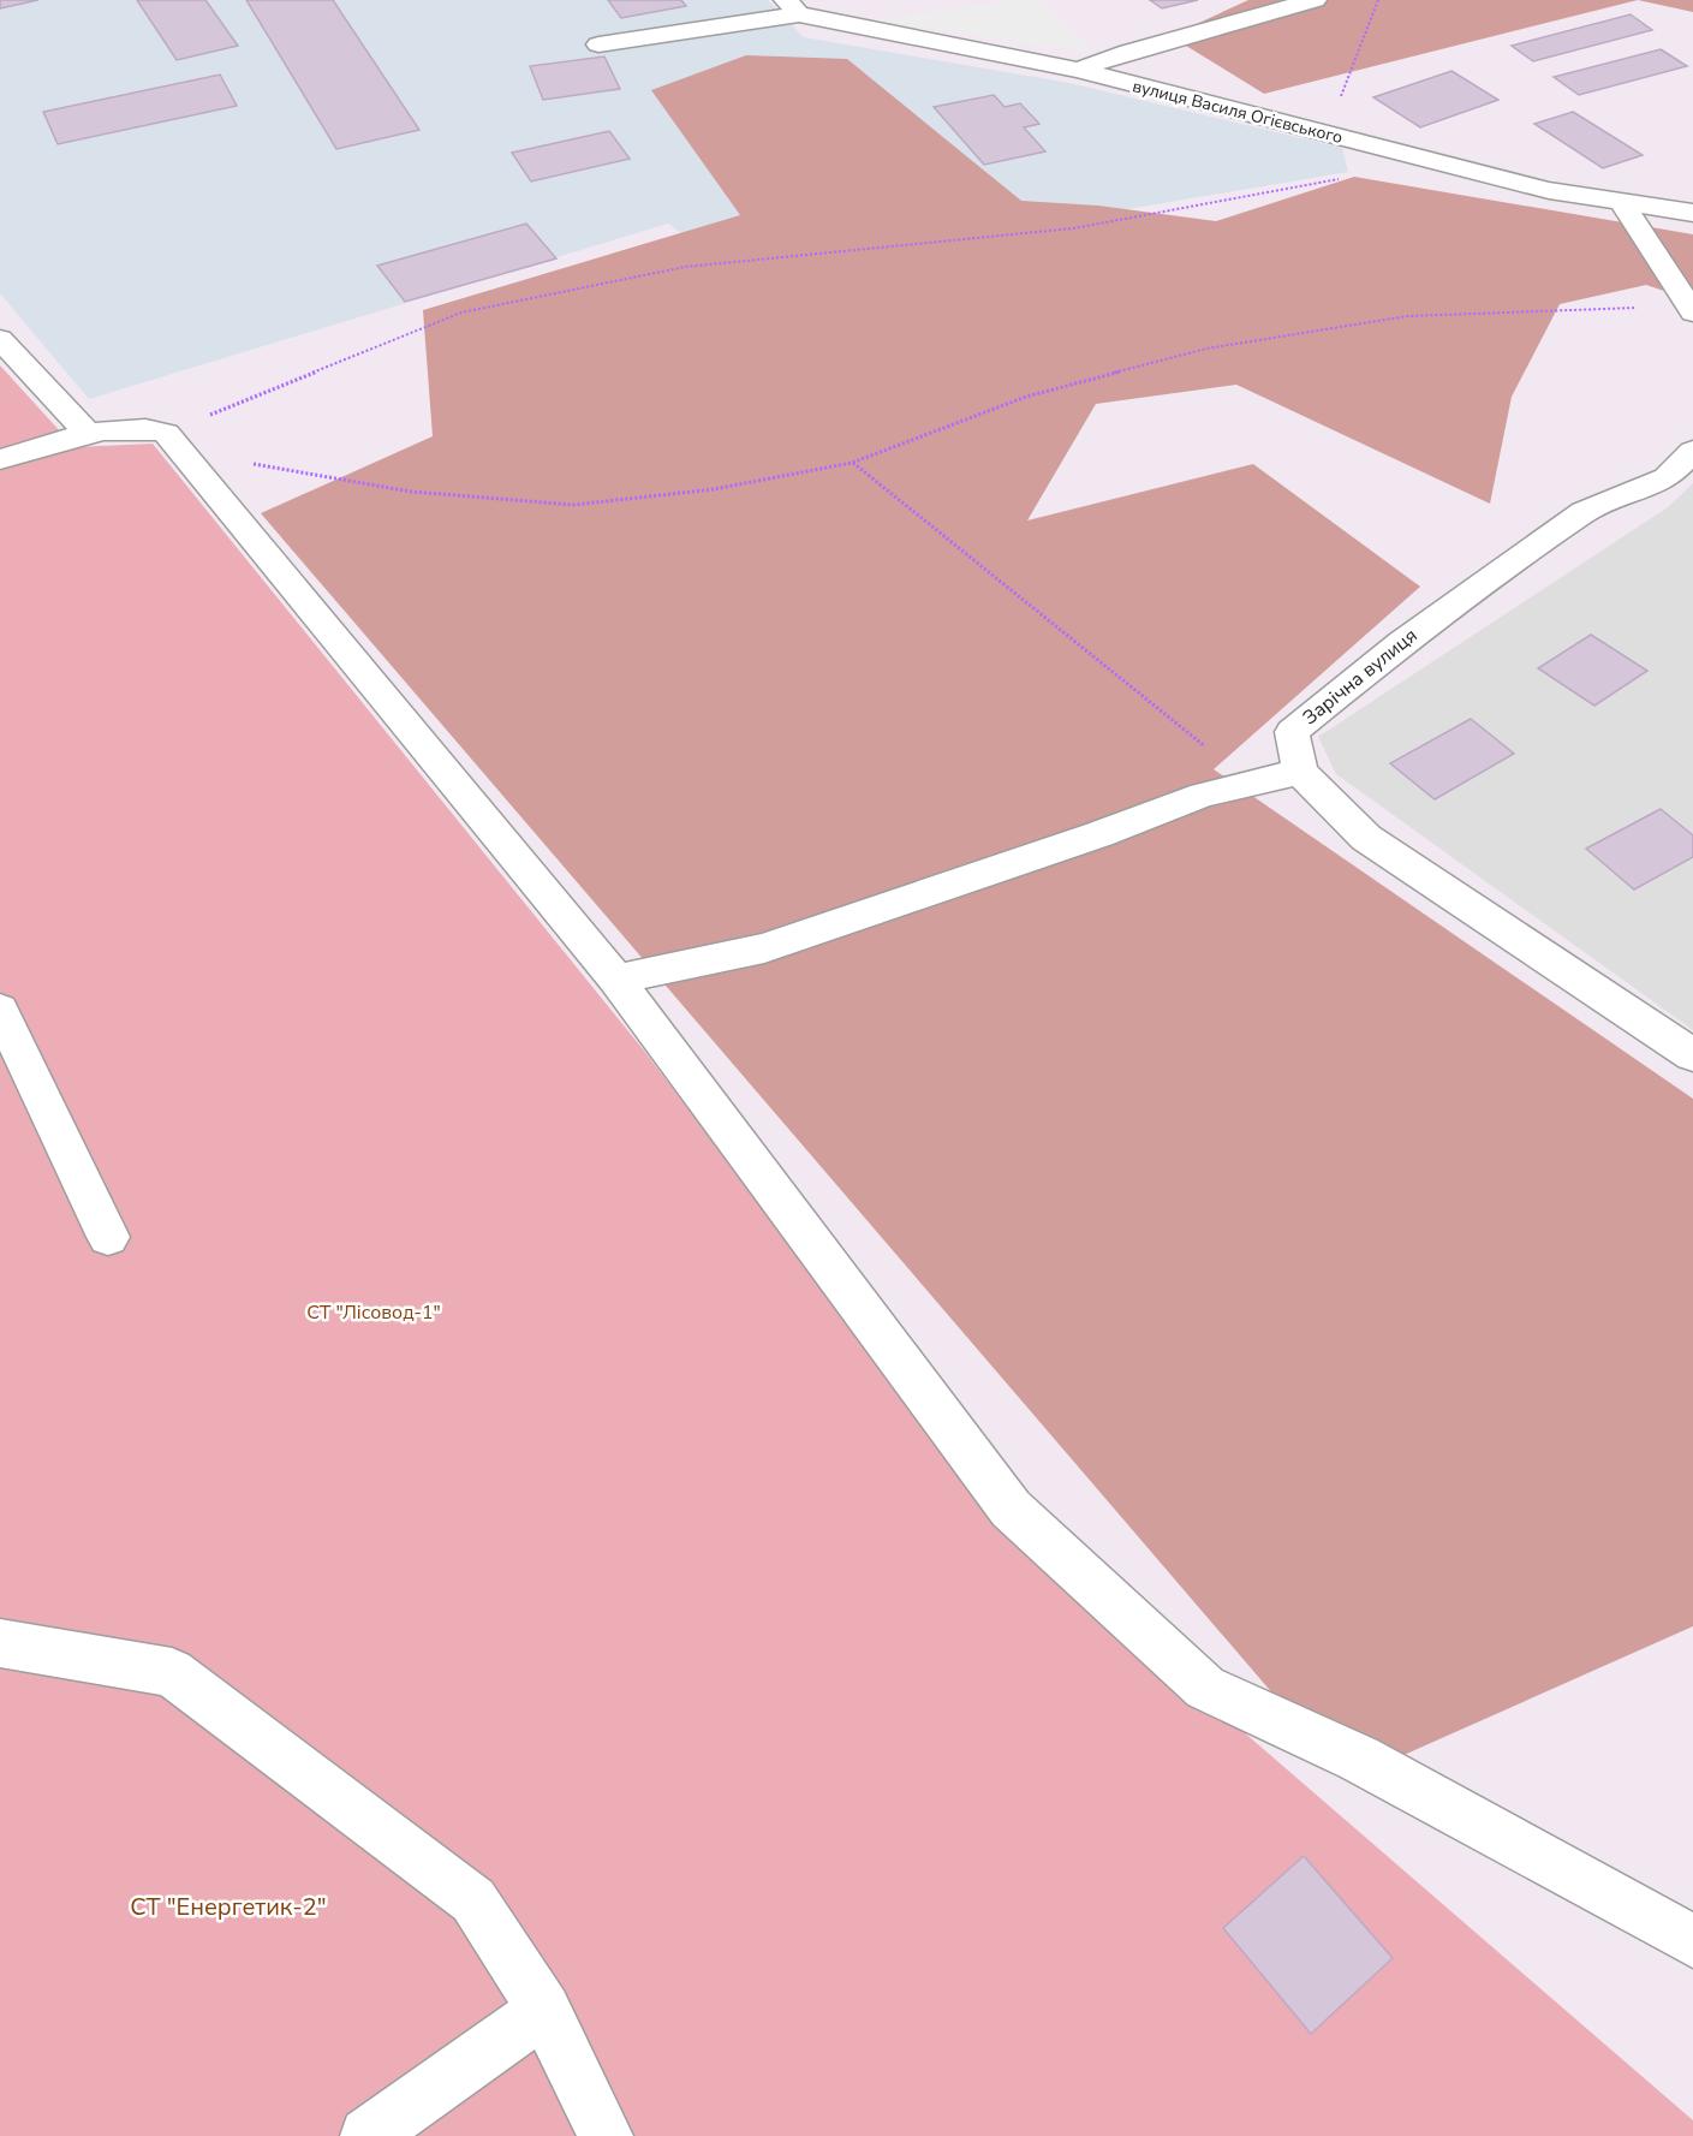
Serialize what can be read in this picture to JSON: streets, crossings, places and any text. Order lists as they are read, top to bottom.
{
  "streets": {
    "street": ["вулиця Василя Огієвського", "Зарічна вулиця"]
  },
  "parks": ["СТ \"Лісовод-1\"", "СТ \"Енергетик-2\""]
}
